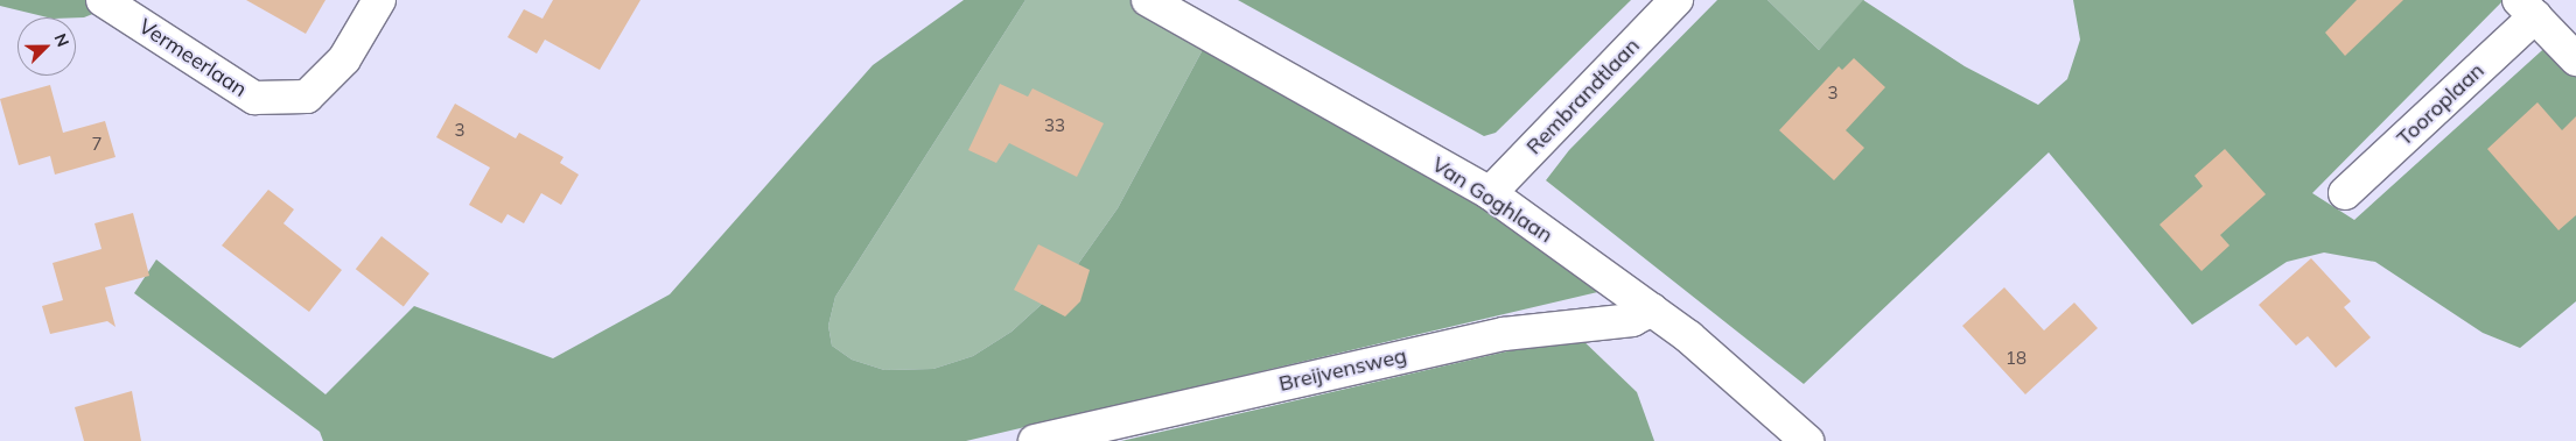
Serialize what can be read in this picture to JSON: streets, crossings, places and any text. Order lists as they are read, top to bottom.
{
  "streets": {
    "street": [
      "Vermeerlaan",
      "Rembrandtlaan",
      "Tooroplaan",
      "Van Goghlaan",
      "Breijvensweg"
    ]
  },
  "crossings": [
    ["Rembrandtlaan", "Van Goghlaan"],
    ["Van Goghlaan", "Breijvensweg"]
  ],
  "house_numbers": [
    "3",
    "33",
    "3",
    "7",
    "18"
  ],
  "north": "top right"
}
